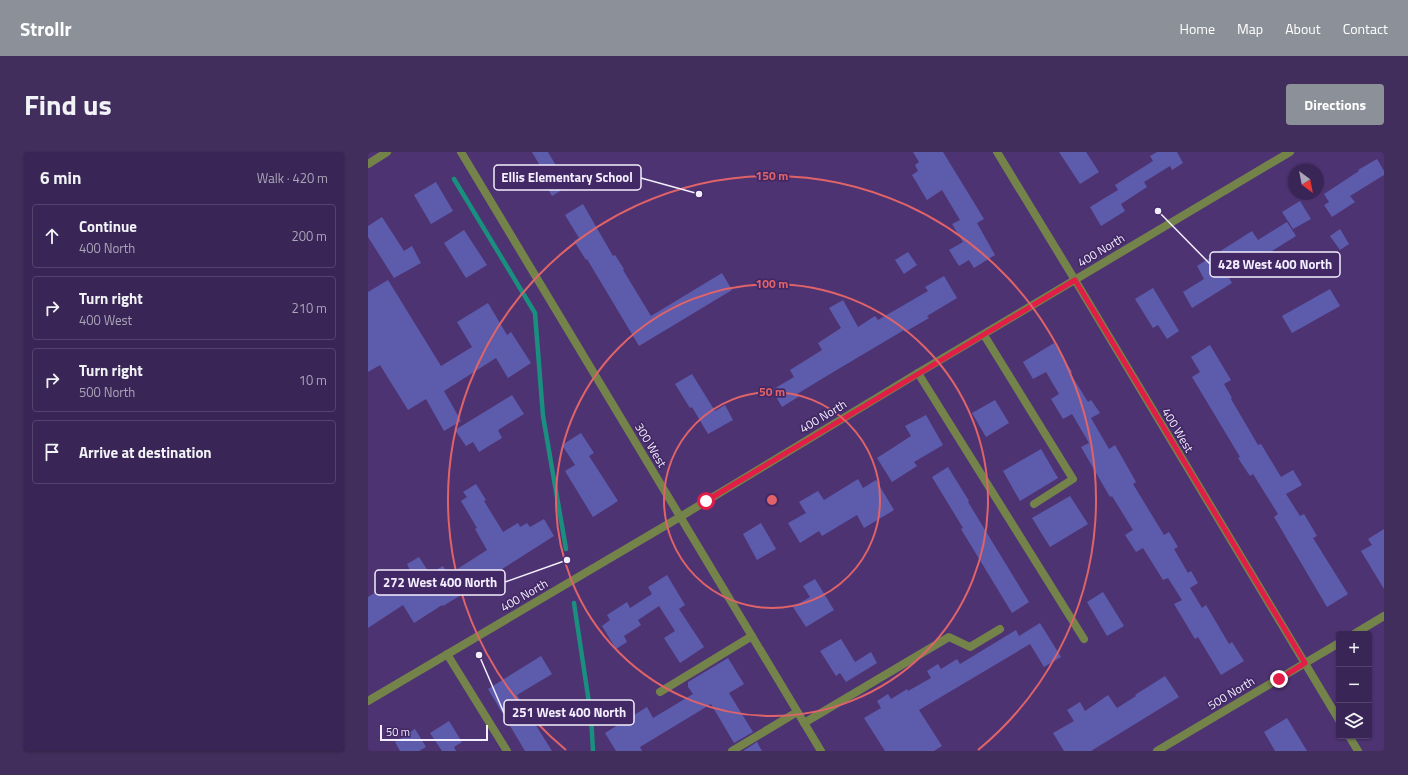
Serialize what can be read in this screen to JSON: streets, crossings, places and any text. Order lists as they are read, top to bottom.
{
  "streets": {
    "street": [
      "400 North",
      "400 West",
      "300 West",
      "500 North"
    ]
  },
  "crossings": [
    ["400 North", "400 West"],
    ["400 North", "300 West"],
    ["400 West", "500 North"]
  ],
  "places": [
    "Ellis Elementary School",
    "428 West 400 North",
    "272 West 400 North",
    "251 West 400 North"
  ],
  "scale_bar": "50 m",
  "north": "bottom right",
  "page": {
    "header": "Strollr",
    "nav": [
      "Home",
      "Map",
      "About",
      "Contact"
    ],
    "title": "Find us",
    "buttons": "Directions",
    "heading": ["6 min", "Walk · 420 m"],
    "list": [
      ["Continue", "400 North", "200 m"],
      ["Turn right", "400 West", "210 m"],
      ["Turn right", "500 North", "10 m"],
      "Arrive at destination"
    ],
    "map_buttons": ["+", "−"],
    "scale": "50 m"
  },
  "rings": ["150 m", "100 m", "50 m"]
}
